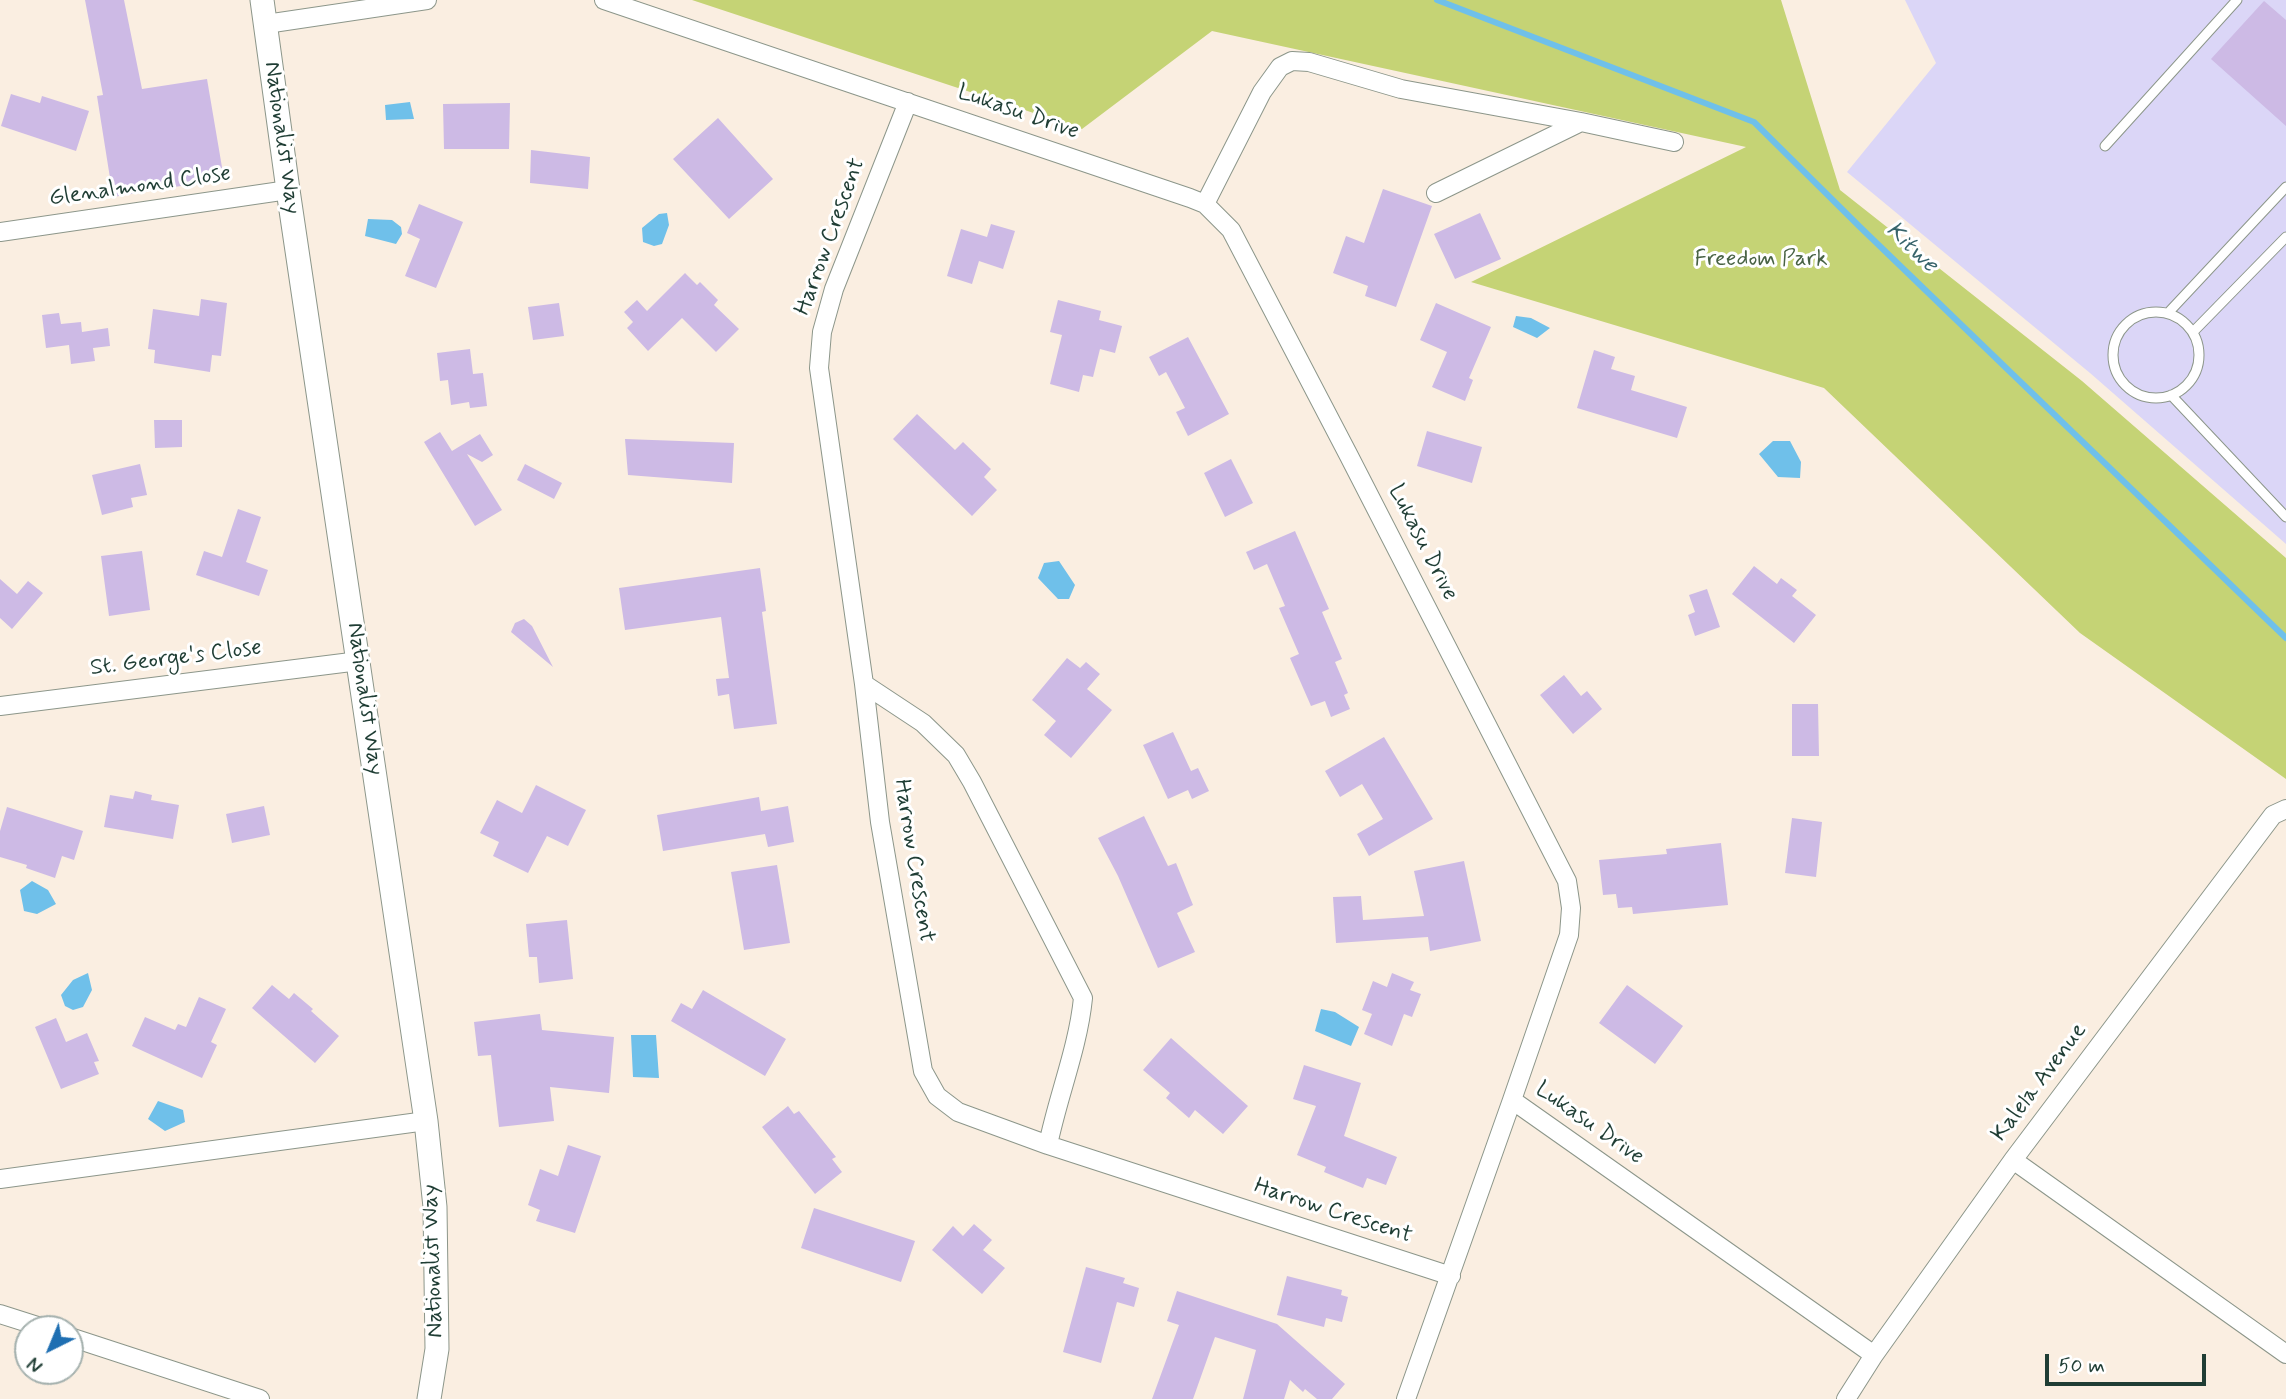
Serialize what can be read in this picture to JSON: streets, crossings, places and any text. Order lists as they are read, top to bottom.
{
  "streets": {
    "street": [
      "Lukasu Drive",
      "Nationalist Way",
      "Glenalmond Close",
      "Harrow Crescent",
      "St. George's Close",
      "Kalela Avenue"
    ]
  },
  "crossings": [
    ["Lukasu Drive", "Harrow Crescent"],
    ["Lukasu Drive", "Kalela Avenue"],
    ["Nationalist Way", "Glenalmond Close"],
    ["Nationalist Way", "St. George's Close"]
  ],
  "water": ["Kitwe"],
  "parks": ["Freedom Park"],
  "scale_bar": "50 m",
  "north": "bottom left"
}
